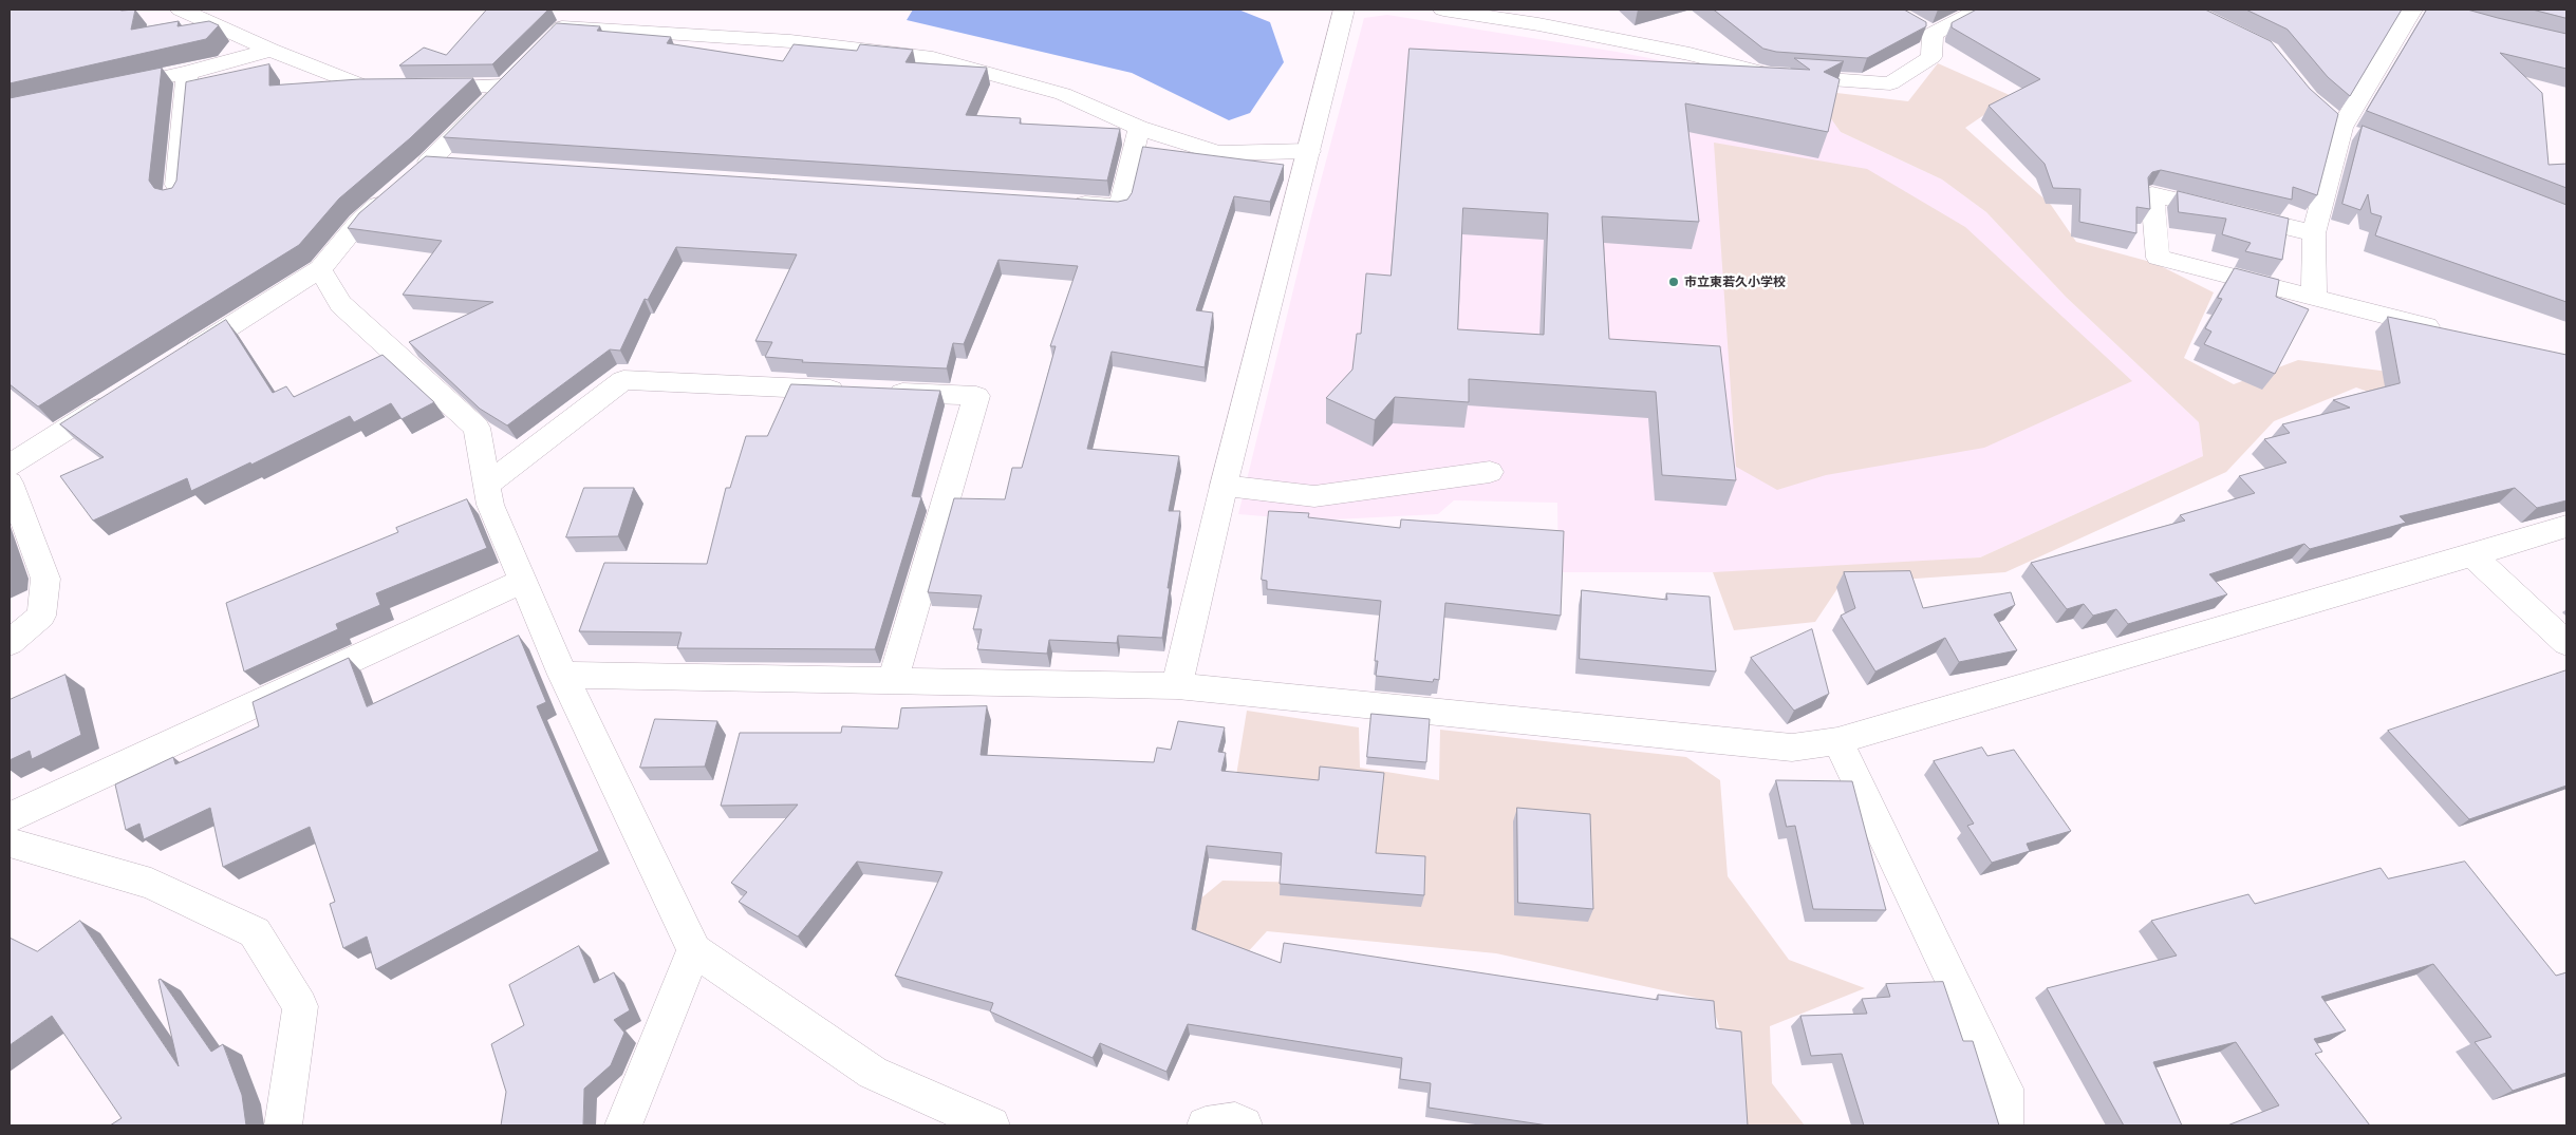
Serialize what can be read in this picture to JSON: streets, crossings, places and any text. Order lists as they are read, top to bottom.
{
  "places": ["市立東若久小学校"]
}
